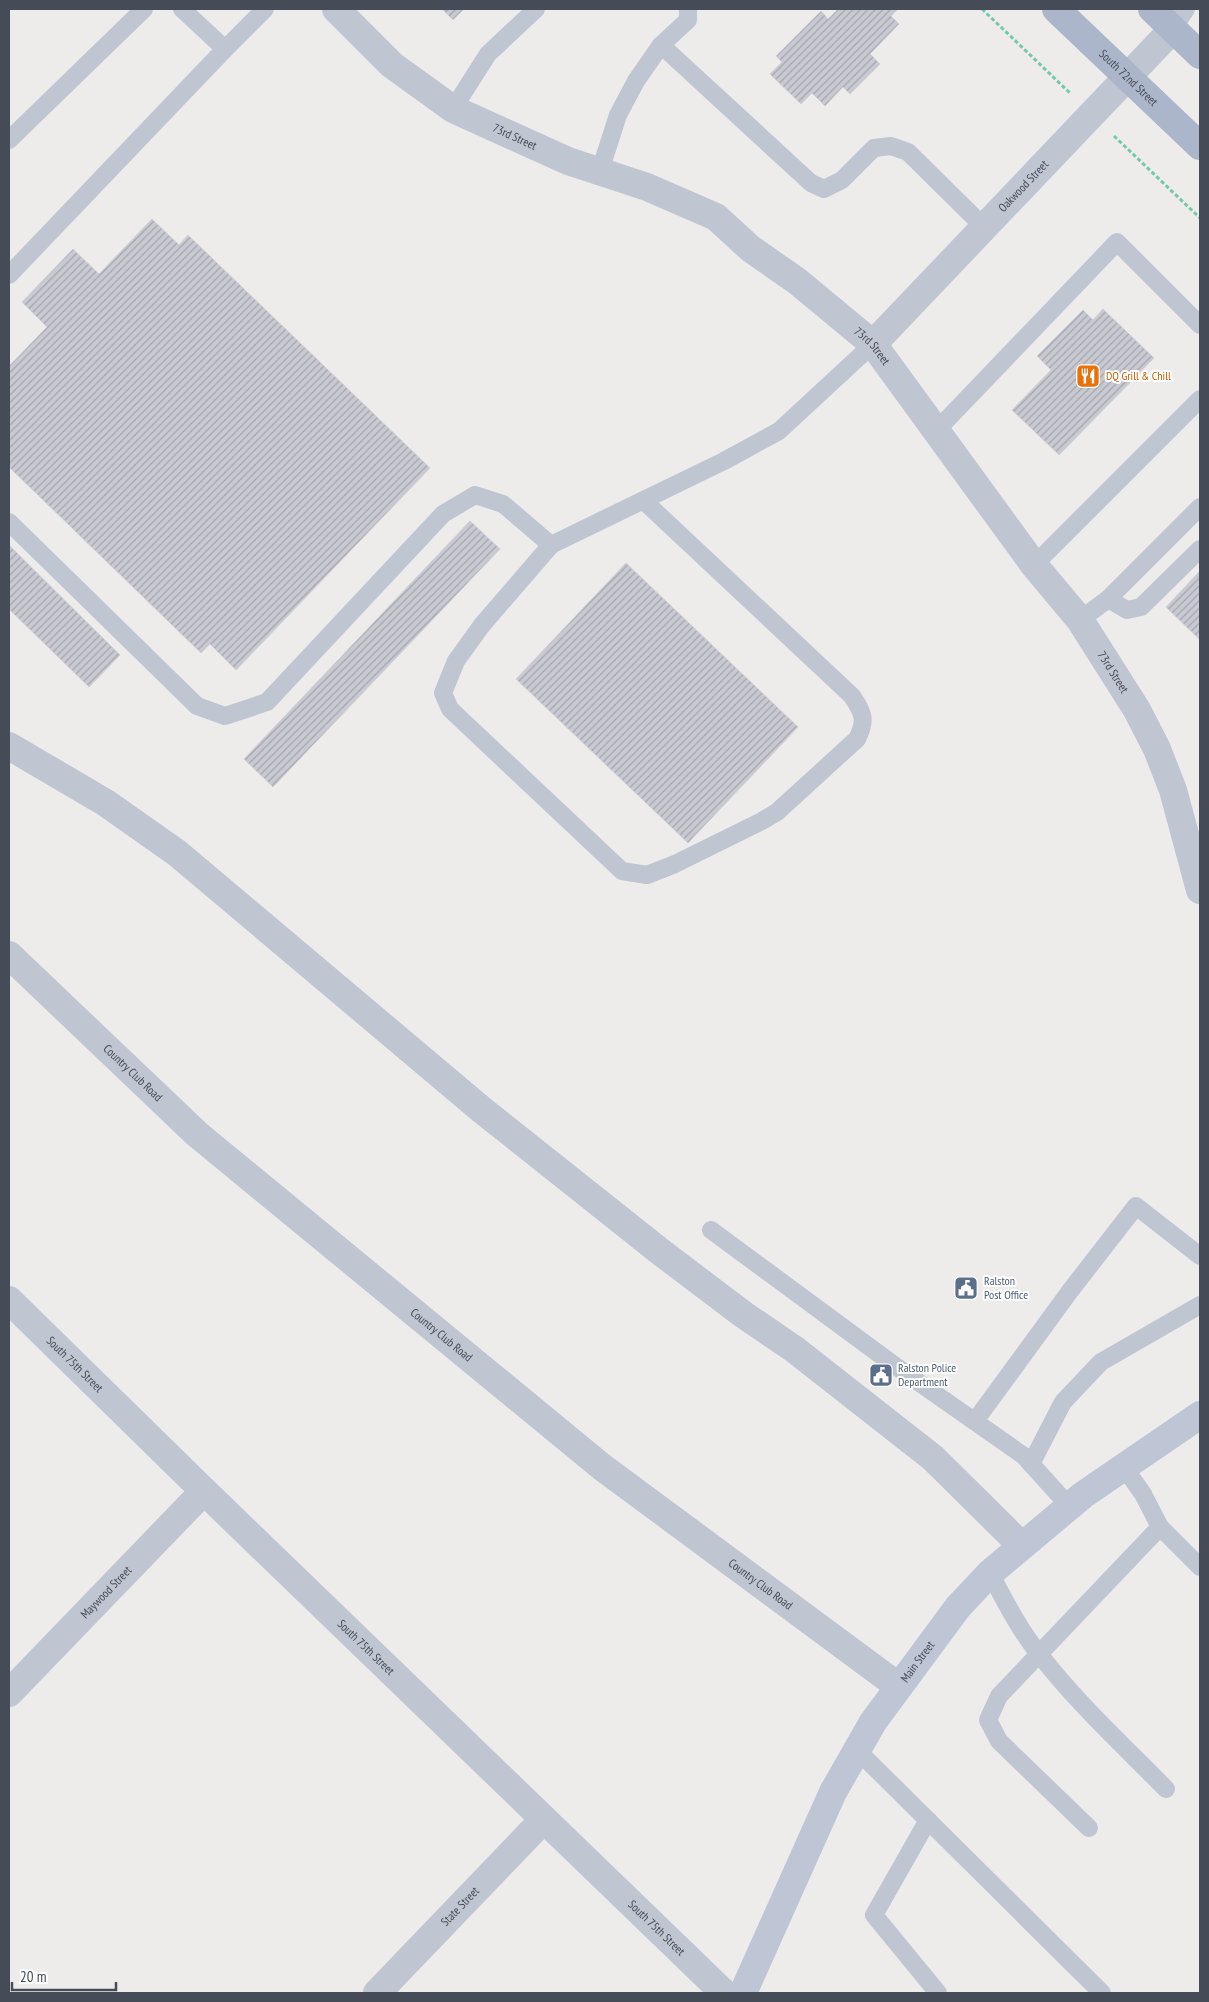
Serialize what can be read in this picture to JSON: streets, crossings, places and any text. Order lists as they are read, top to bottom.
{
  "streets": {
    "main road": ["South 72nd Street", "Main Street"],
    "street": [
      "73rd Street",
      "Oakwood Street",
      "Country Club Road",
      "South 75th Street",
      "Maywood Street",
      "State Street"
    ]
  },
  "crossings": [
    ["South 72nd Street", "Oakwood Street"],
    ["73rd Street", "Oakwood Street"],
    ["Country Club Road", "Main Street"],
    ["South 75th Street", "Maywood Street"],
    ["South 75th Street", "State Street"]
  ],
  "places": {
    "restaurant": ["DQ Grill & Chill"],
    "public building": ["Ralston Post Office", "Ralston Police Department"]
  },
  "scale_bar": "20 m"
}
